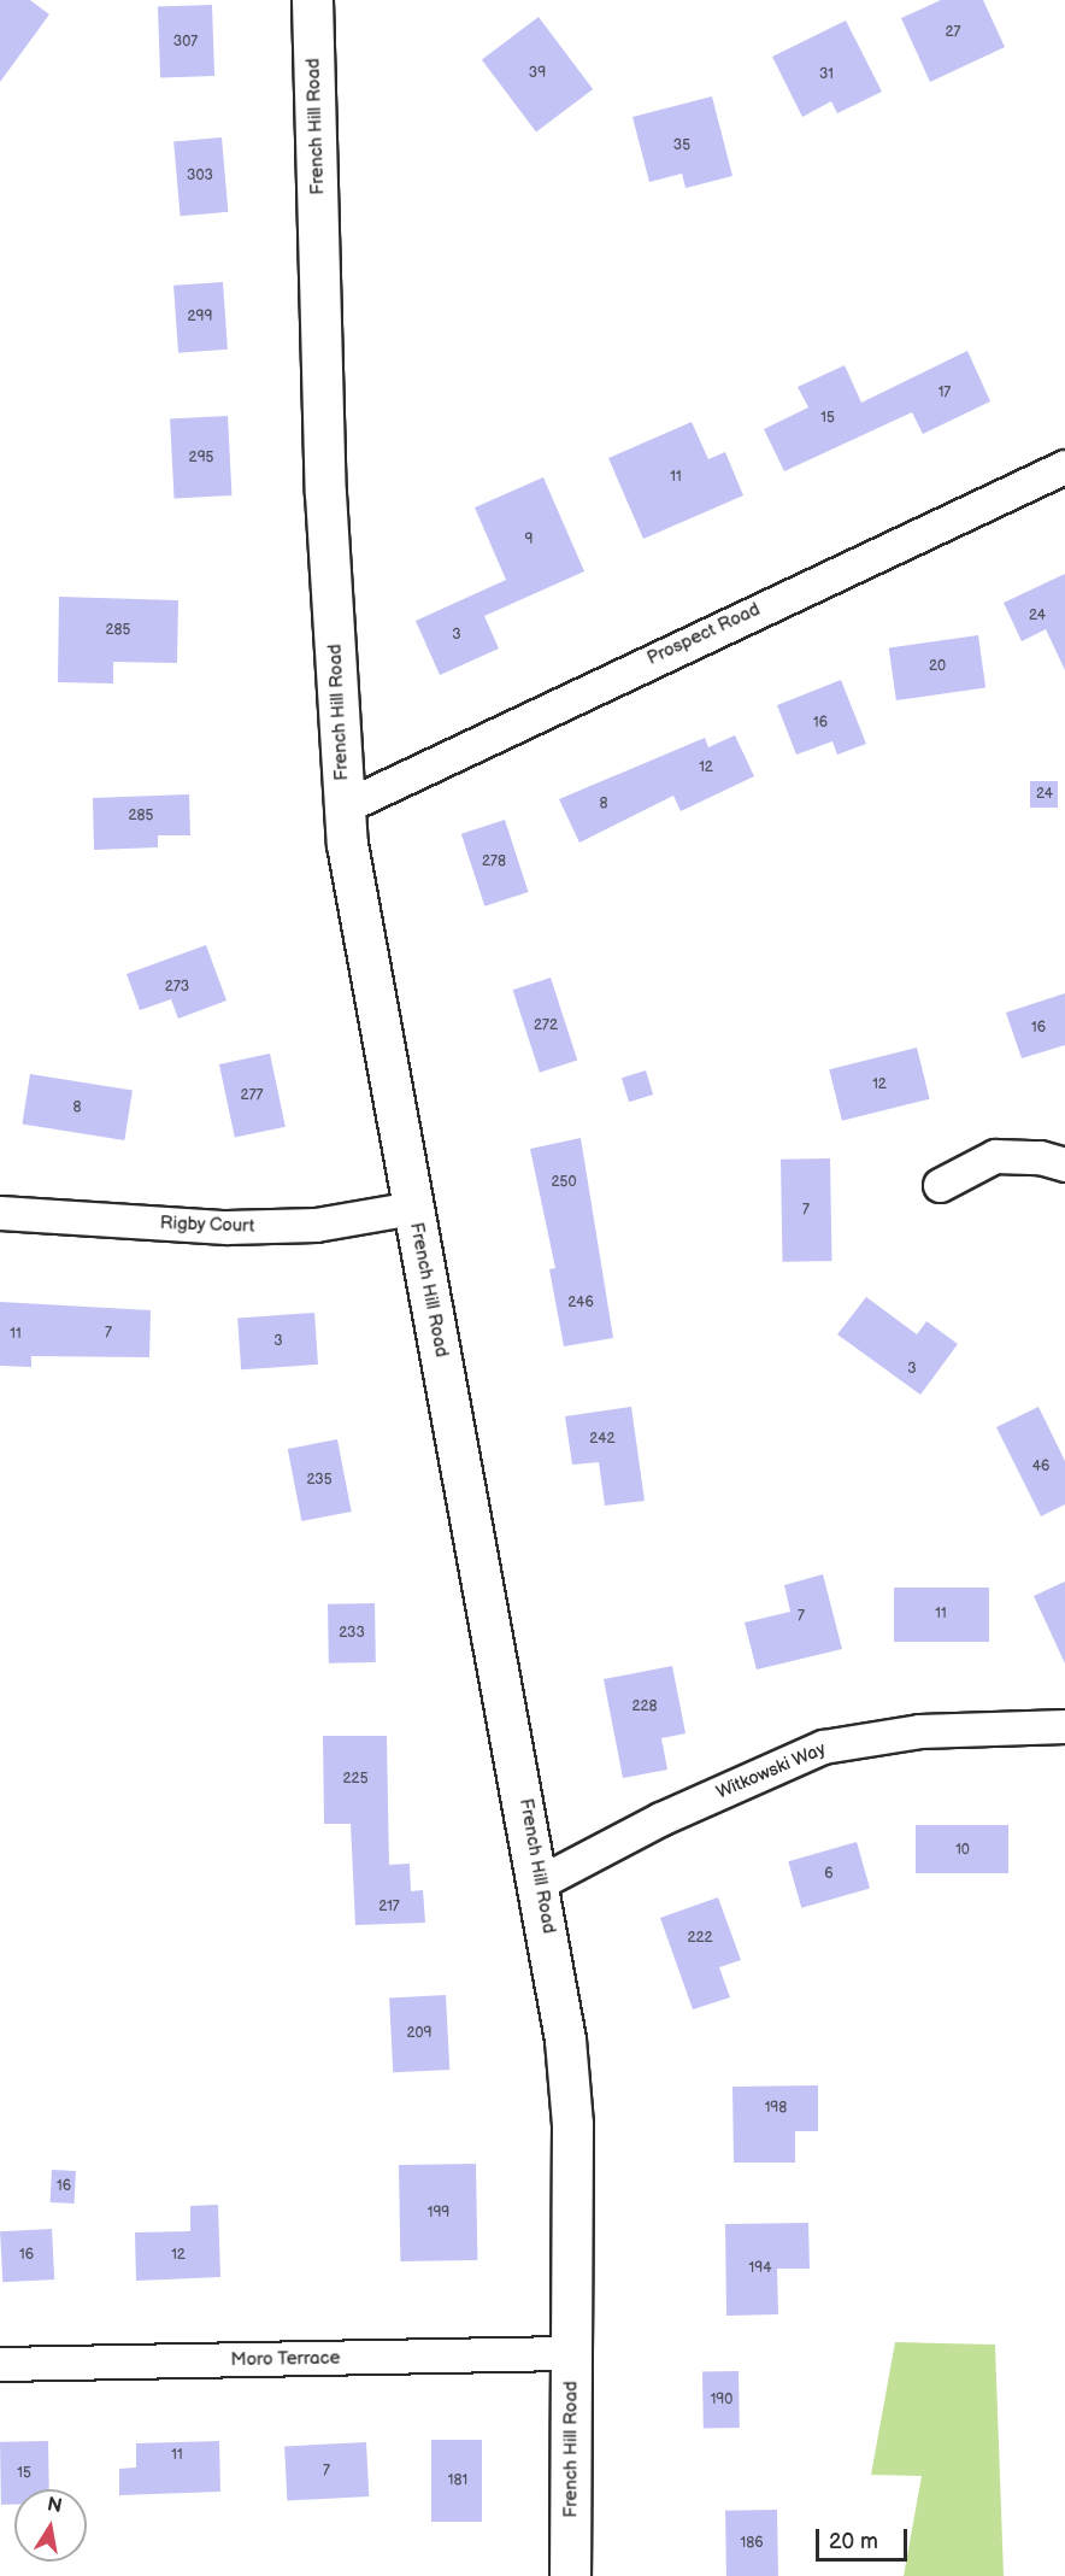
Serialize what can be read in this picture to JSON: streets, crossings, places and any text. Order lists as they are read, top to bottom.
{
  "streets": {
    "main road": ["French Hill Road"],
    "street": [
      "Prospect Road",
      "Rigby Court",
      "Witkowski Way",
      "Moro Terrace"
    ]
  },
  "crossings": [
    ["French Hill Road", "Prospect Road"],
    ["French Hill Road", "Rigby Court"],
    ["French Hill Road", "Witkowski Way"],
    ["French Hill Road", "Moro Terrace"]
  ],
  "house_numbers": [
    "27",
    "307",
    "39",
    "31",
    "35",
    "303",
    "299",
    "17",
    "15",
    "295",
    "11",
    "9",
    "24",
    "285",
    "3",
    "20",
    "16",
    "12",
    "24",
    "8",
    "285",
    "278",
    "273",
    "272",
    "16",
    "12",
    "277",
    "8",
    "250",
    "7",
    "246",
    "7",
    "11",
    "3",
    "3",
    "242",
    "46",
    "235",
    "11",
    "7",
    "233",
    "228",
    "225",
    "10",
    "6",
    "217",
    "222",
    "209",
    "198",
    "16",
    "199",
    "16",
    "12",
    "194",
    "190",
    "11",
    "7",
    "15",
    "181",
    "186"
  ],
  "scale_bar": "20 m",
  "north": "top"
}
